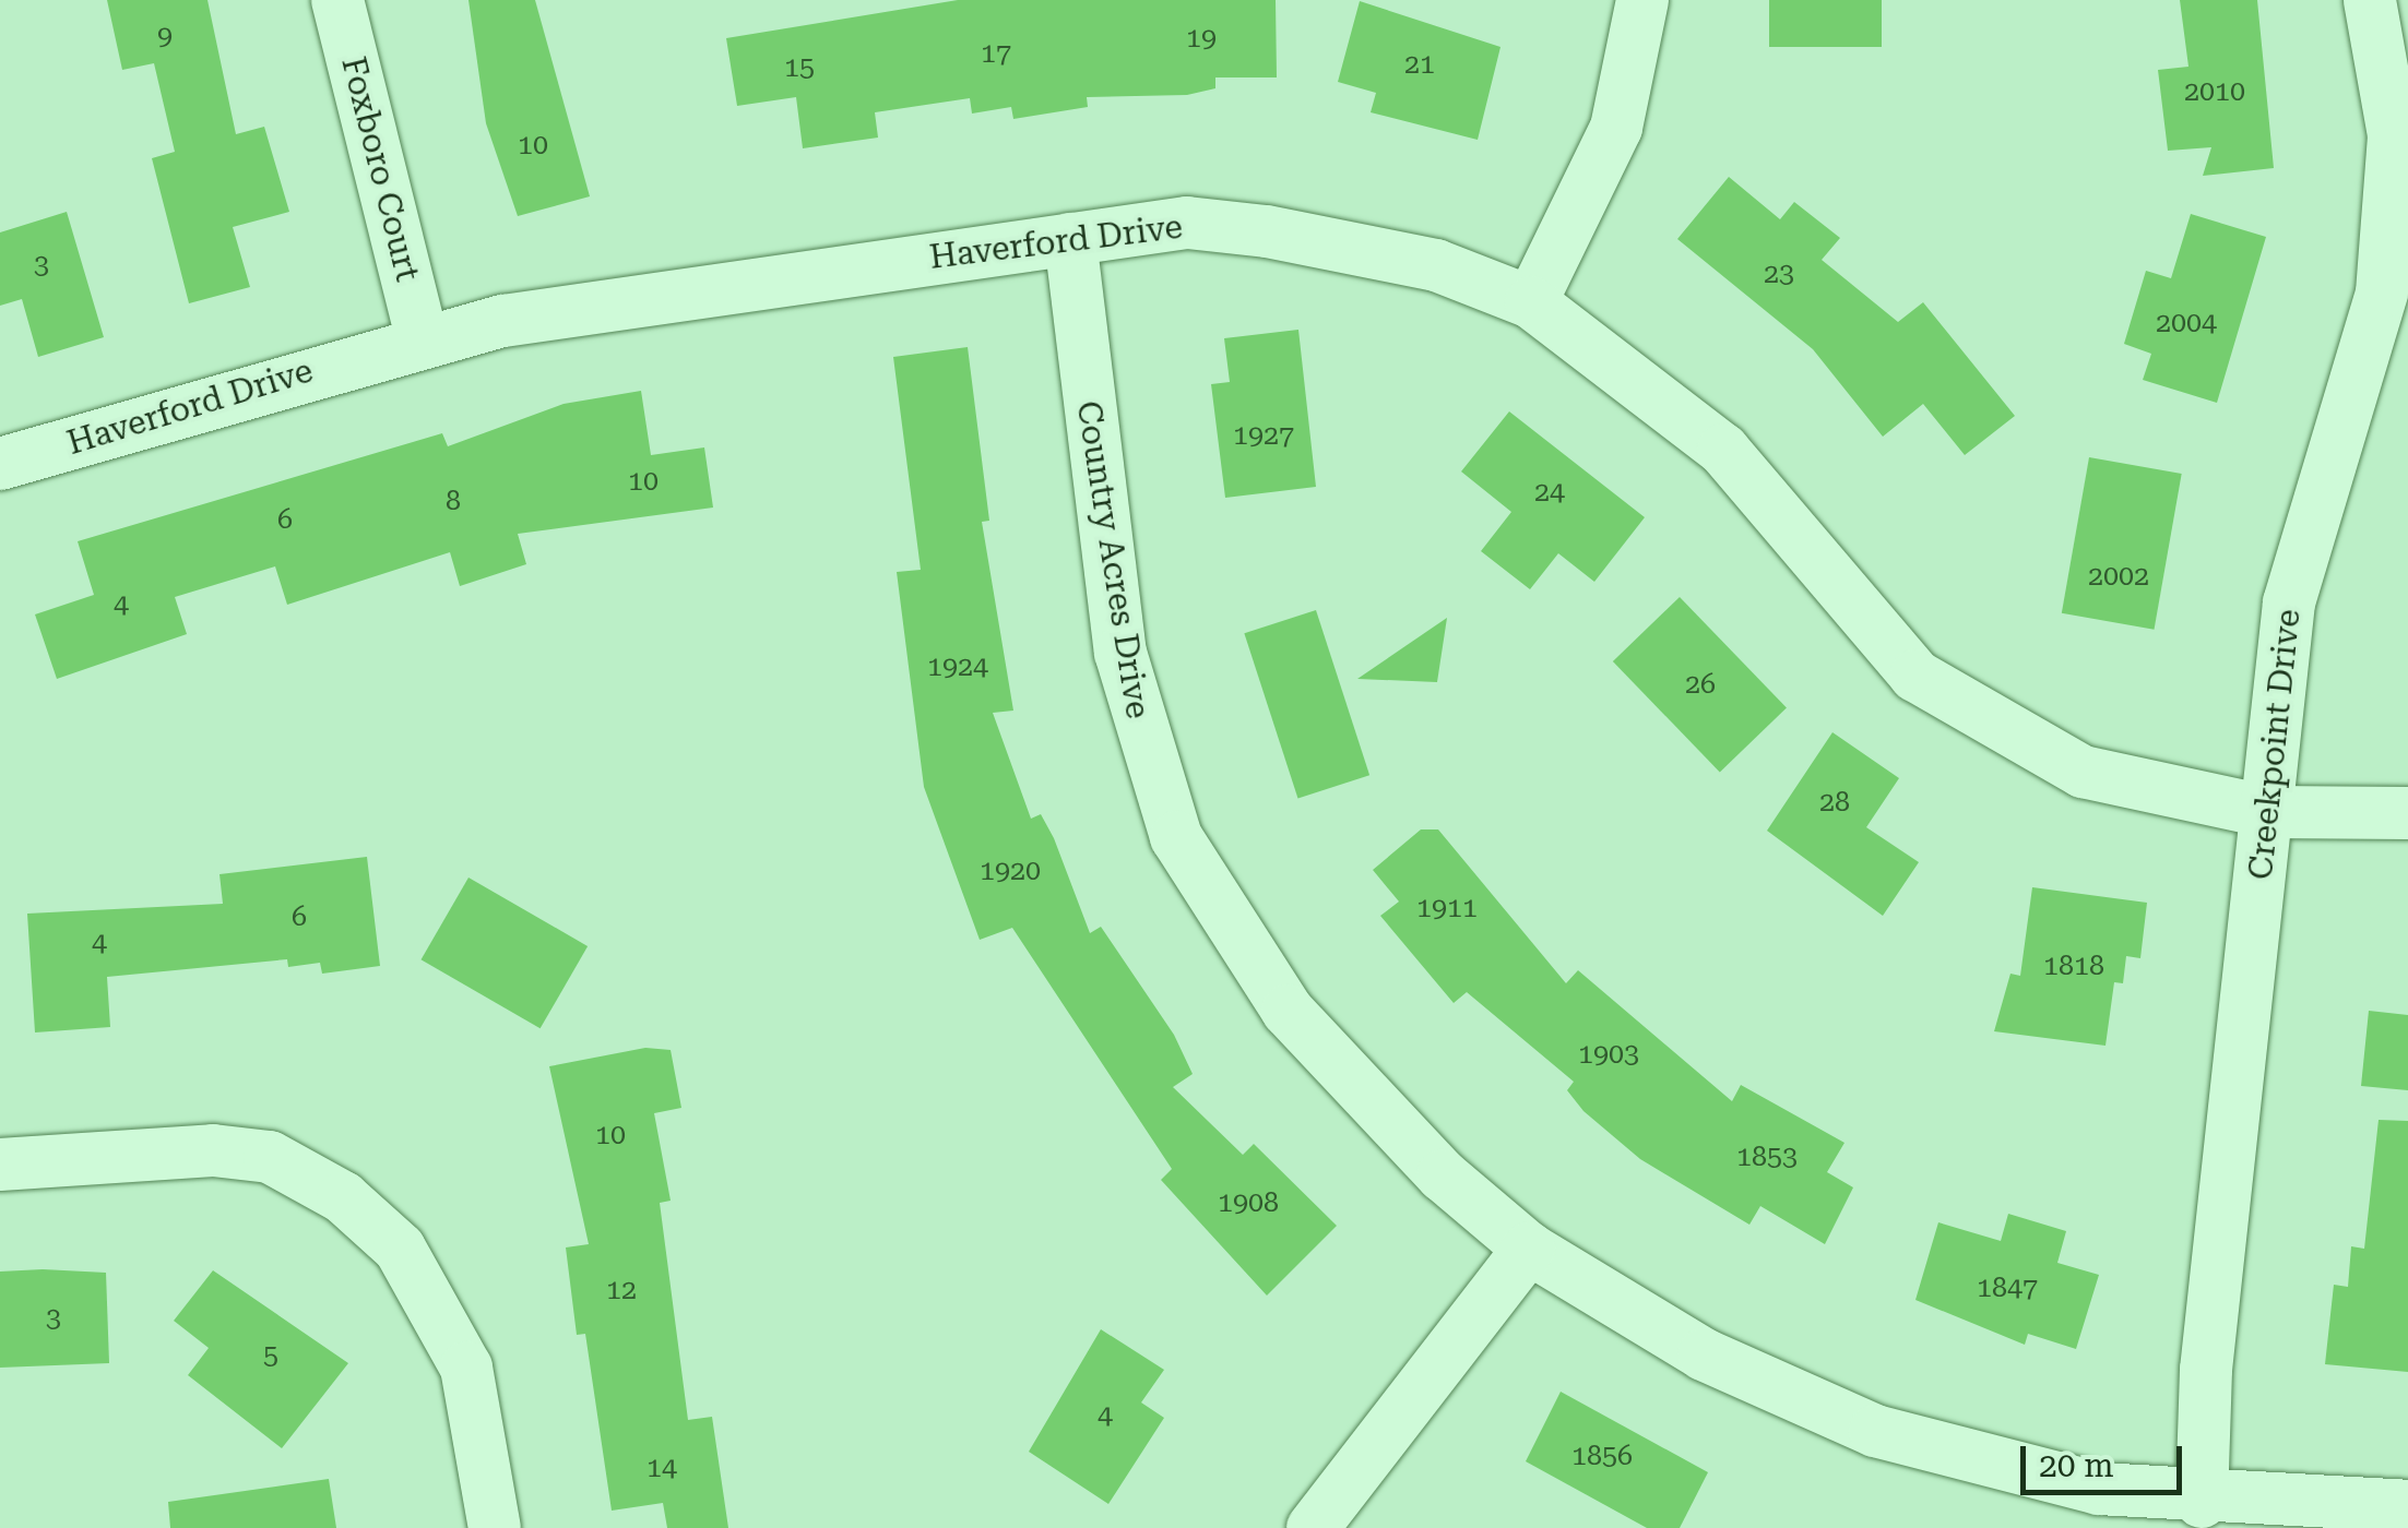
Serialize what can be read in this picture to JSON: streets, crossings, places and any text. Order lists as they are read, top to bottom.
{
  "streets": {
    "street": [
      "Foxboro Court",
      "Haverford Drive",
      "Country Acres Drive",
      "Creekpoint Drive"
    ]
  },
  "crossings": [
    ["Foxboro Court", "Haverford Drive"],
    ["Haverford Drive", "Country Acres Drive"],
    ["Haverford Drive", "Creekpoint Drive"],
    ["Country Acres Drive", "Creekpoint Drive"]
  ],
  "house_numbers": [
    "9",
    "19",
    "17",
    "21",
    "15",
    "2010",
    "10",
    "3",
    "23",
    "2004",
    "1927",
    "10",
    "24",
    "8",
    "6",
    "2002",
    "4",
    "1924",
    "26",
    "28",
    "1920",
    "1911",
    "6",
    "4",
    "1818",
    "1903",
    "10",
    "1853",
    "1908",
    "1847",
    "12",
    "3",
    "5",
    "4",
    "1856",
    "14"
  ],
  "scale_bar": "20 m"
}
